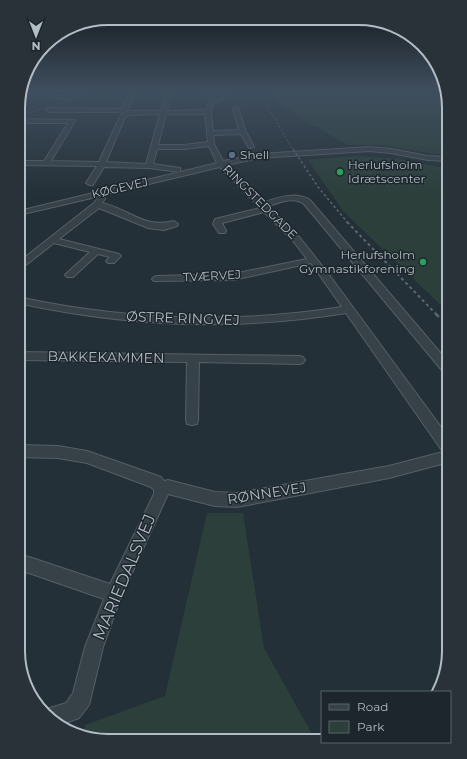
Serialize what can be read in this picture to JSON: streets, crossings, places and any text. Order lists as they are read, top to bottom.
{
  "streets": {
    "street": [
      "KØGEVEJ",
      "RINGSTEDGADE",
      "TVÆRVEJ",
      "ØSTRE RINGVEJ",
      "BAKKEKAMMEN",
      "RØNNEVEJ",
      "MARIEDALSVEJ"
    ]
  },
  "crossings": [
    ["KØGEVEJ", "RINGSTEDGADE"],
    ["RINGSTEDGADE", "TVÆRVEJ"],
    ["RINGSTEDGADE", "ØSTRE RINGVEJ"],
    ["RØNNEVEJ", "MARIEDALSVEJ"]
  ],
  "places": ["Shell", "Herlufsholm Idrætscenter", "Herlufsholm Gymnastikforening"],
  "legend": ["Road", "Park"],
  "north": "bottom"
}
